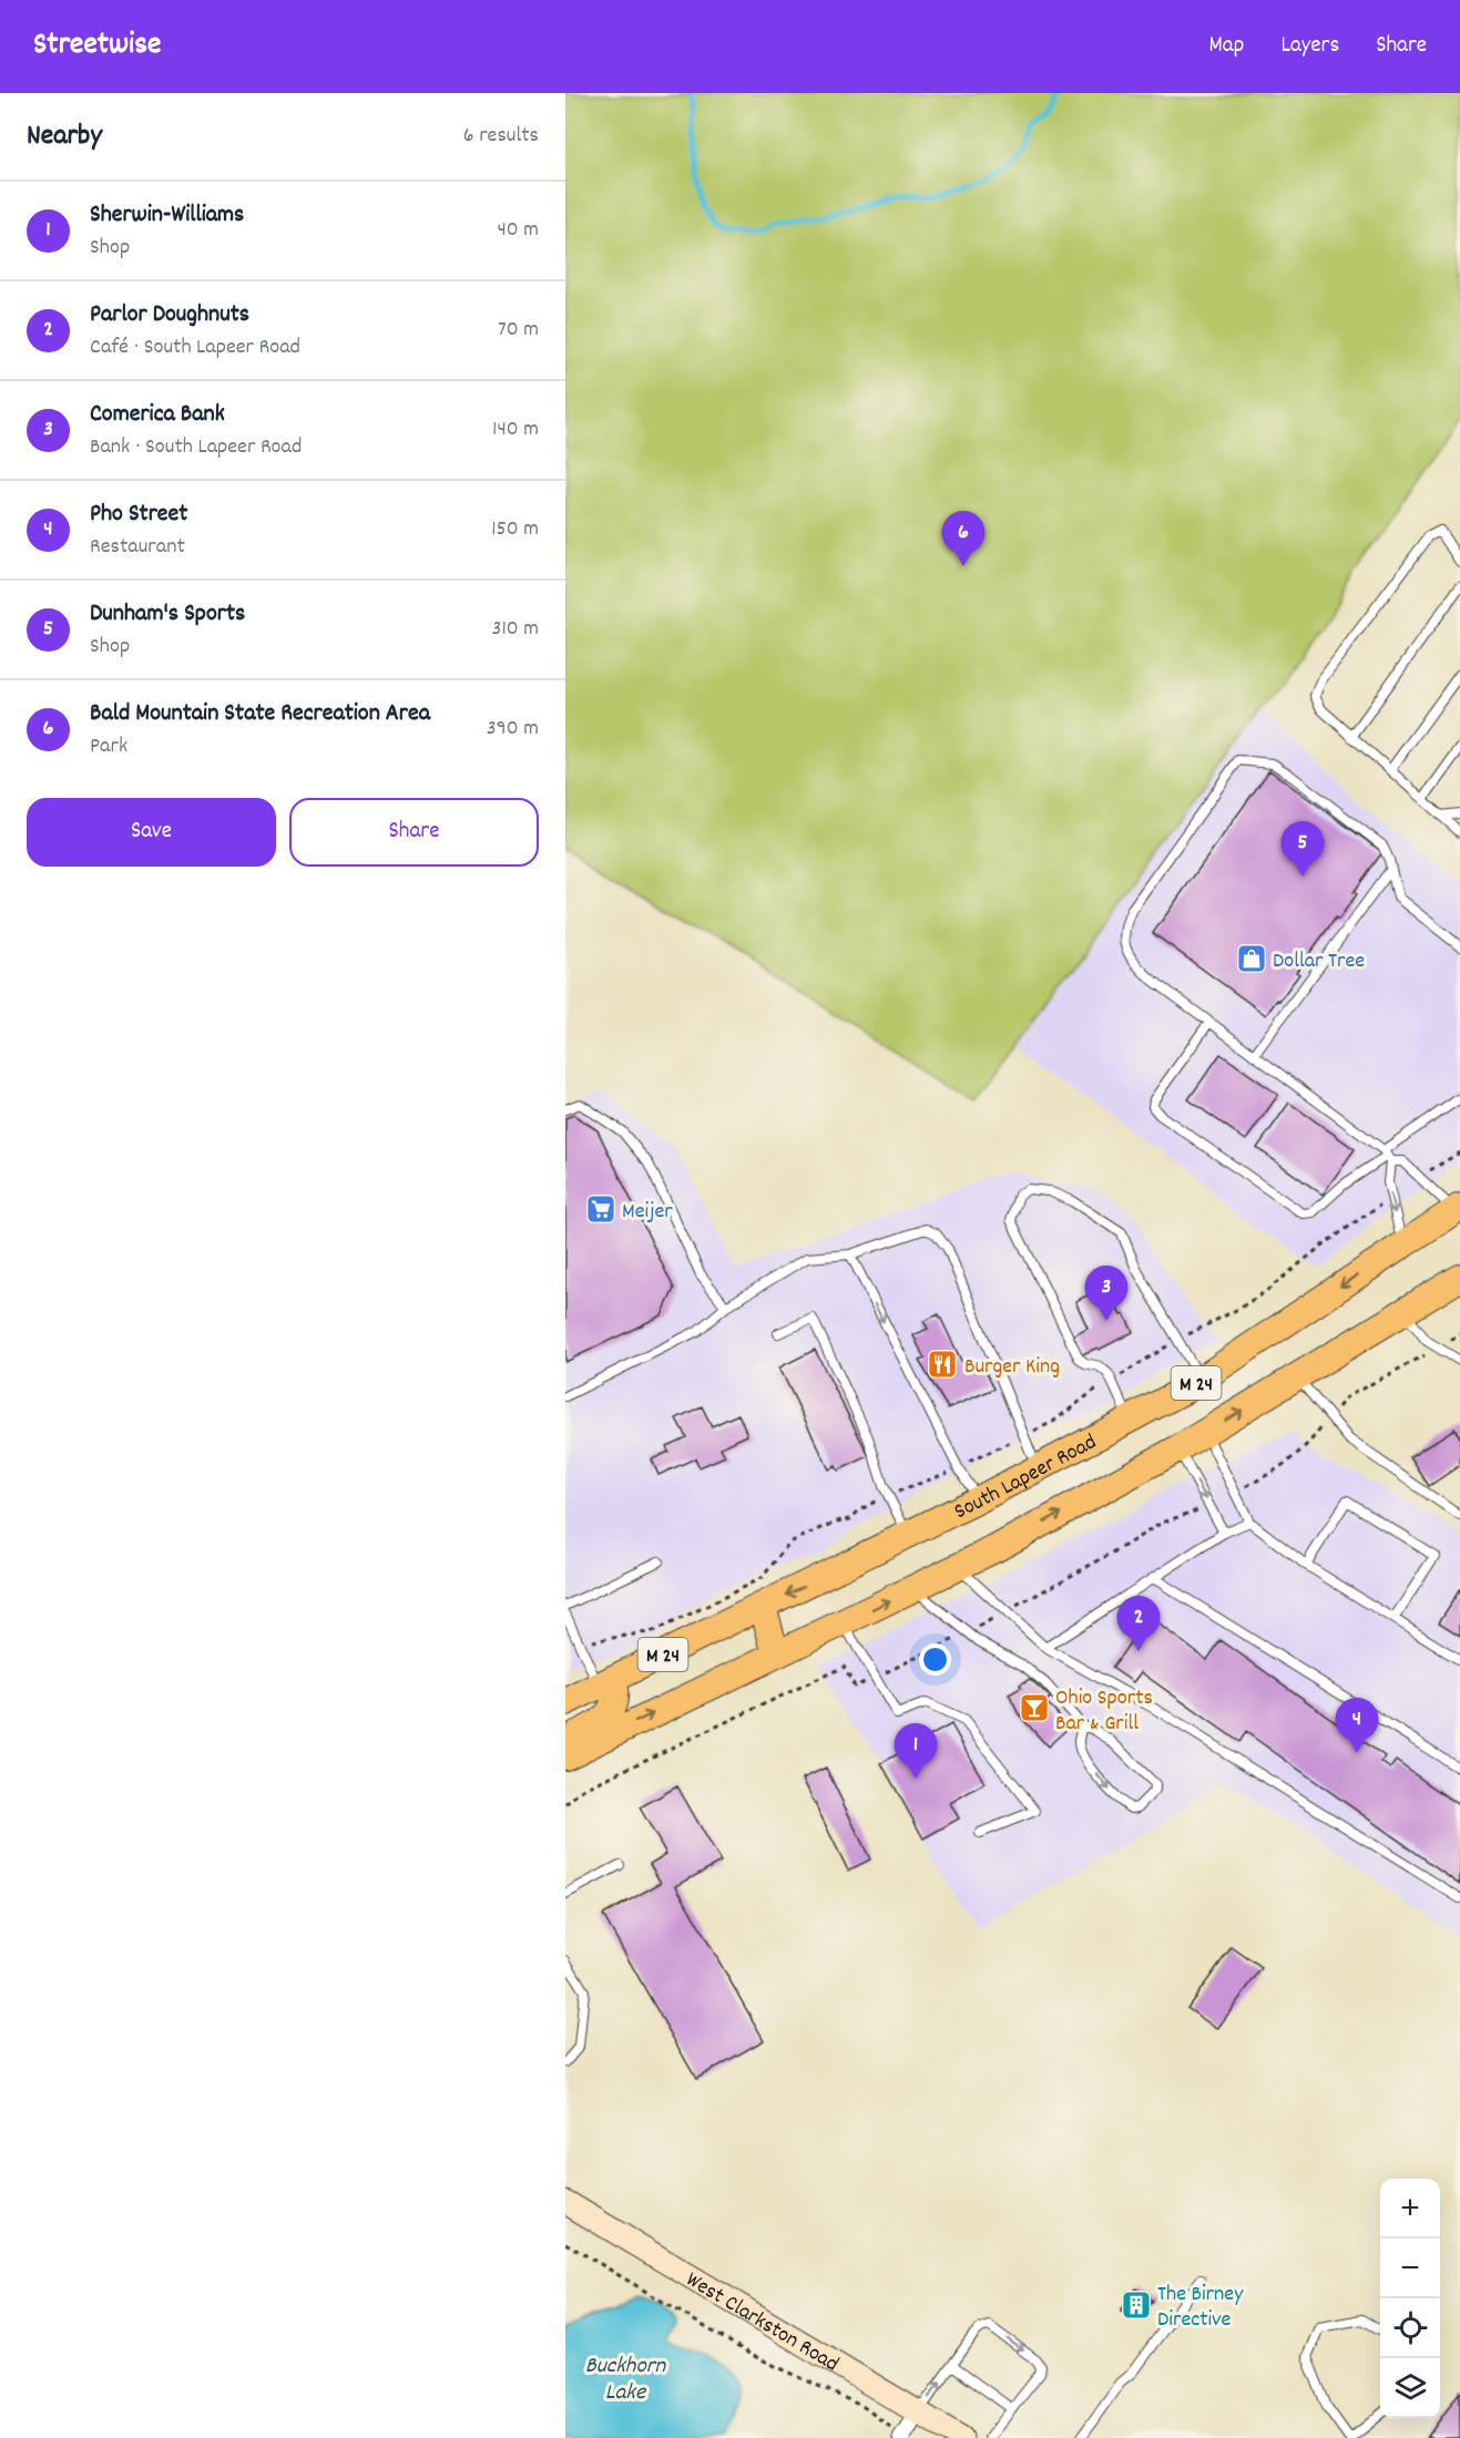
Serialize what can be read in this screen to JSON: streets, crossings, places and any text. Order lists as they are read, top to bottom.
{
  "streets": {
    "main road": ["M 24", "South Lapeer Road", "West Clarkston Road"]
  },
  "water": ["Buckhorn Lake"],
  "places": {
    "shop": ["Dollar Tree"],
    "supermarket": ["Meijer"],
    "restaurant": ["Burger King"],
    "bar": ["Ohio Sports Bar & Grill"],
    "building": ["The Birney Directive"]
  },
  "page": {
    "header": "Streetwise",
    "nav": ["Map", "Layers", "Share"],
    "heading": ["Nearby", "6 results"],
    "list": [
      {
        "mark": "1",
        "name": "Sherwin-Williams",
        "note": "Shop",
        "value": "40 m"
      },
      {
        "mark": "2",
        "name": "Parlor Doughnuts",
        "note": "Café · South Lapeer Road",
        "value": "70 m"
      },
      {
        "mark": "3",
        "name": "Comerica Bank",
        "note": "Bank · South Lapeer Road",
        "value": "140 m"
      },
      {
        "mark": "4",
        "name": "Pho Street",
        "note": "Restaurant",
        "value": "150 m"
      },
      {
        "mark": "5",
        "name": "Dunham's Sports",
        "note": "Shop",
        "value": "310 m"
      },
      {
        "mark": "6",
        "name": "Bald Mountain State Recreation Area",
        "note": "Park",
        "value": "390 m"
      }
    ],
    "pins": [
      "6",
      "5",
      "3",
      "2",
      "4",
      "1"
    ],
    "buttons": ["Save", "Share"],
    "map_buttons": ["+", "−"]
  }
}
